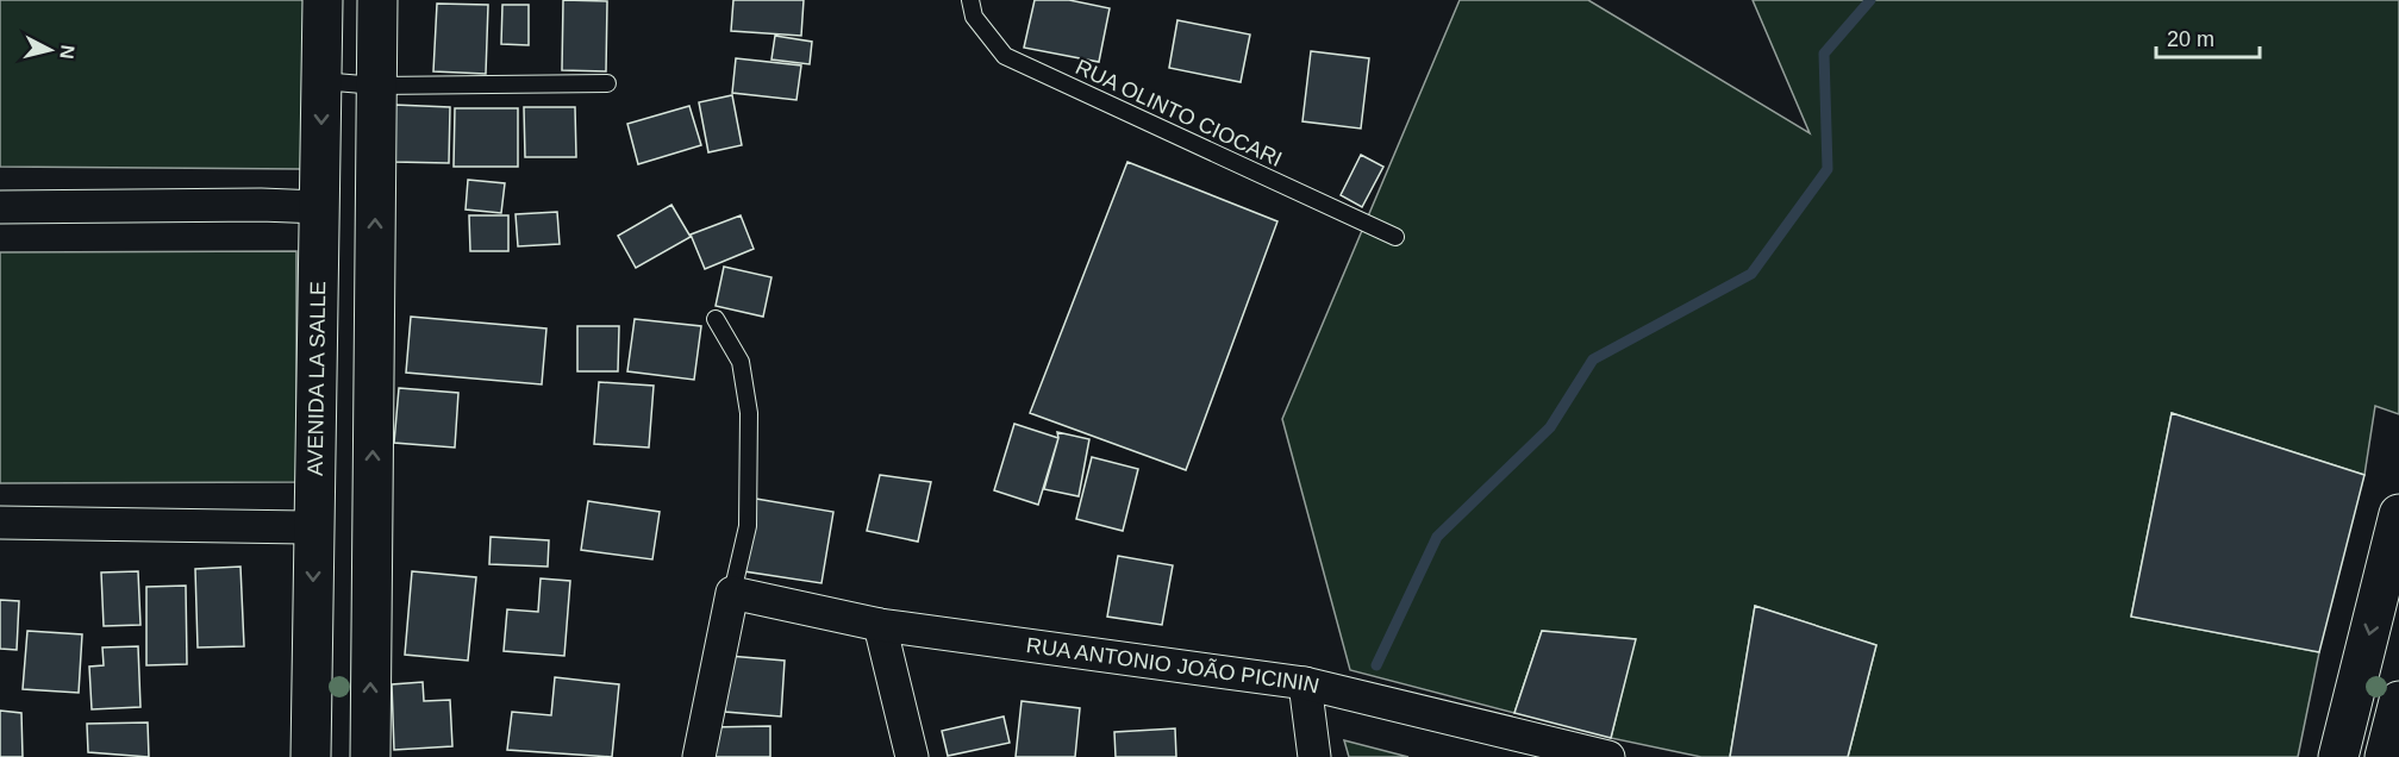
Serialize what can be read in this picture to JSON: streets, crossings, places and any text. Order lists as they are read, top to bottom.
{
  "streets": {
    "main road": ["AVENIDA LA SALLE"],
    "street": ["RUA ANTONIO JOÃO PICININ"],
    "lane": ["RUA OLINTO CIOCARI"]
  },
  "scale_bar": "20 m",
  "north": "right"
}
